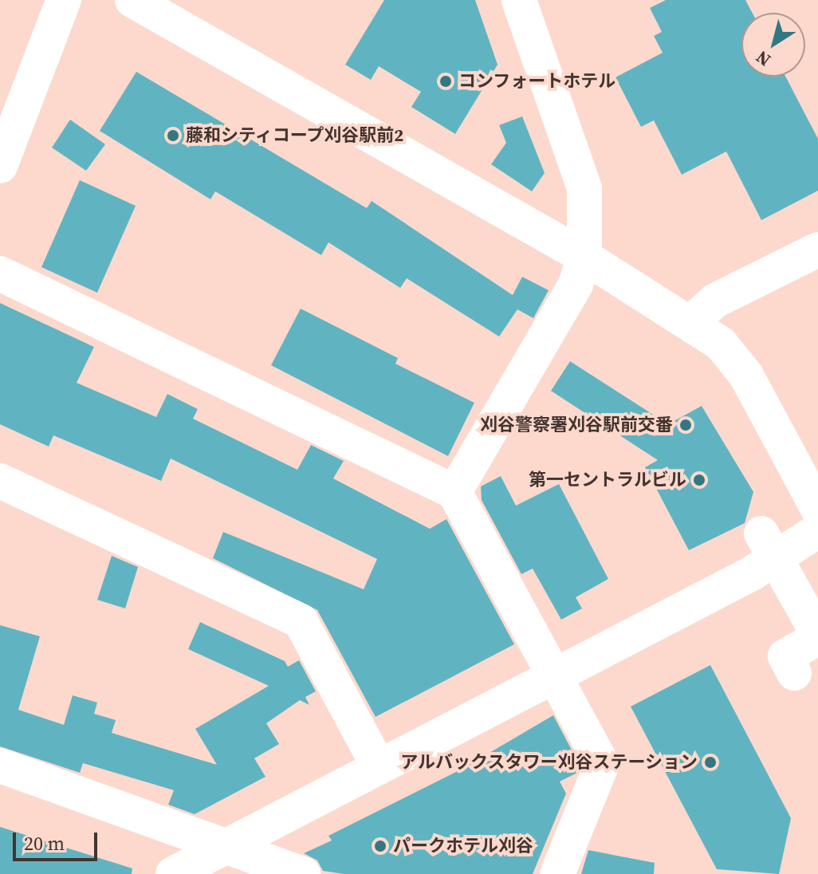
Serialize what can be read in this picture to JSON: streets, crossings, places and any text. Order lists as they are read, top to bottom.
{
  "places": [
    "コンフォートホテル",
    "藤和シティコープ刈谷駅前2",
    "刈谷警察署刈谷駅前交番",
    "第一セントラルビル",
    "アルバックスタワー刈谷ステーション",
    "パークホテル刈谷"
  ],
  "scale_bar": "20 m",
  "north": "bottom left"
}
